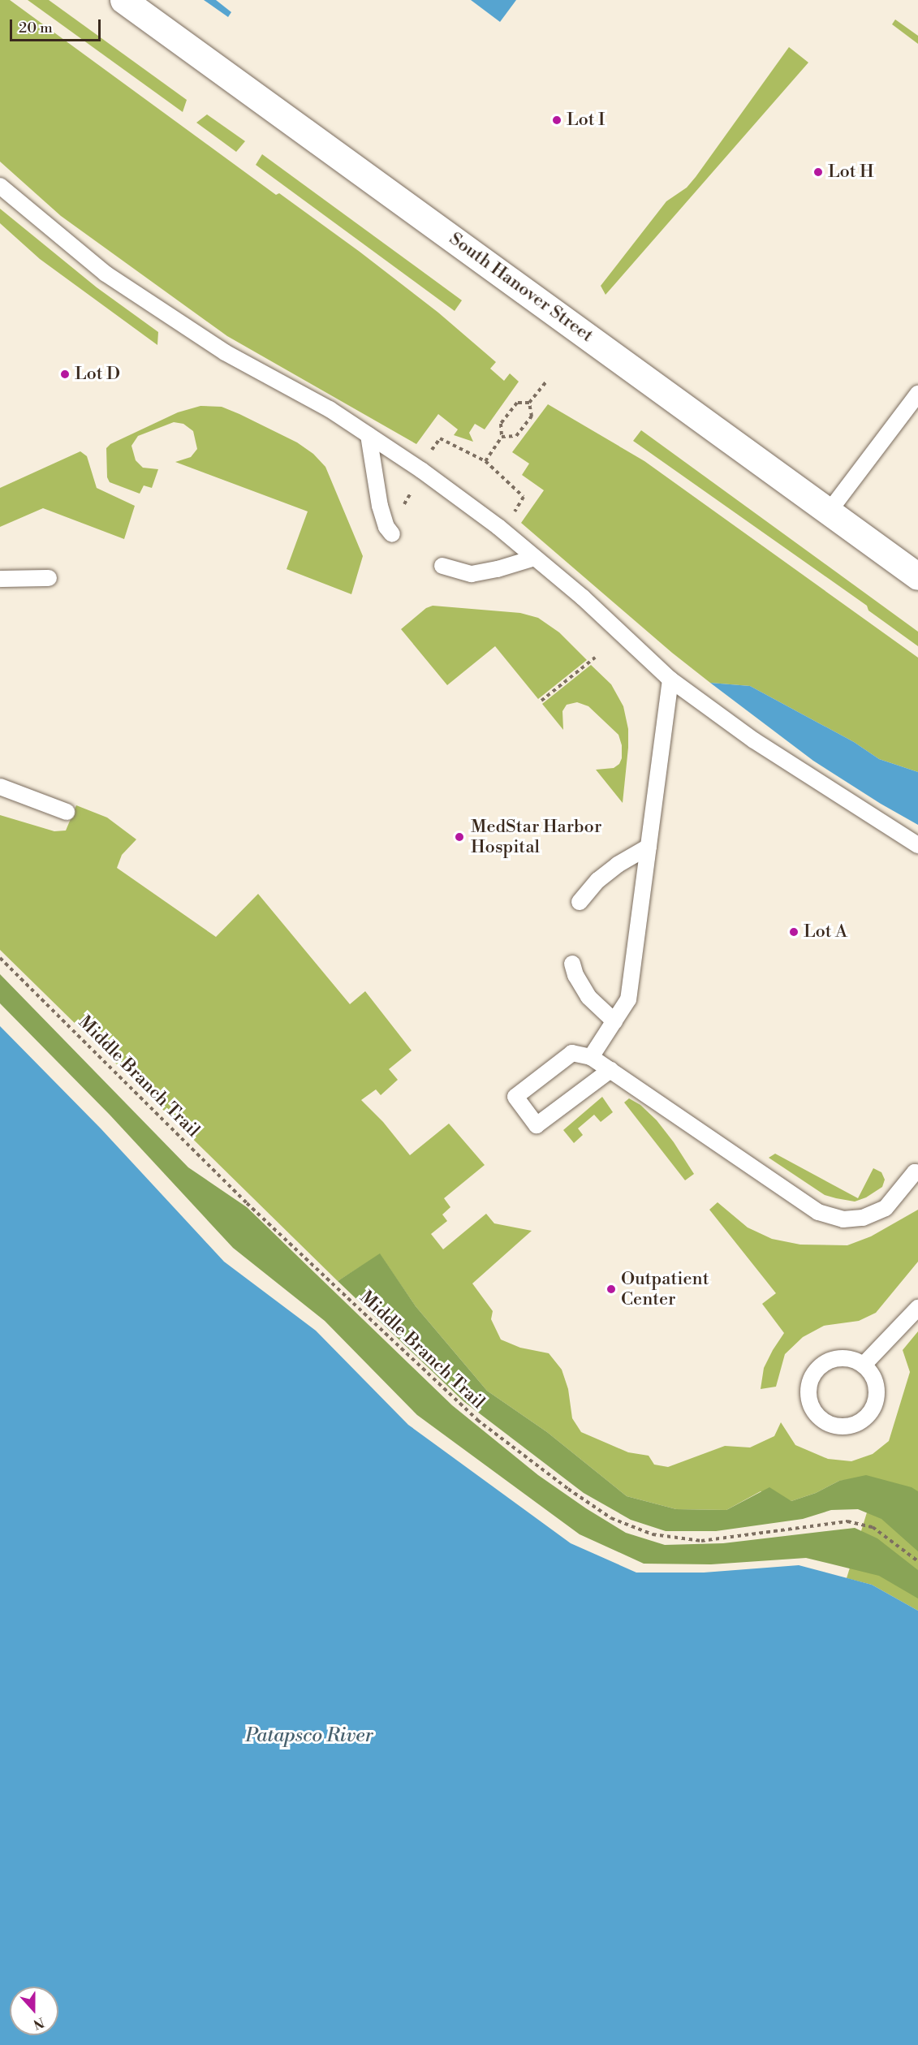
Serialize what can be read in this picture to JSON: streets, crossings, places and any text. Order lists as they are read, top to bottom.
{
  "streets": {
    "main road": ["South Hanover Street"],
    "path": ["Middle Branch Trail"]
  },
  "water": ["Patapsco River"],
  "places": [
    "Lot I",
    "Lot H",
    "Lot D",
    "MedStar Harbor Hospital",
    "Lot A",
    "Outpatient Center"
  ],
  "scale_bar": "20 m",
  "north": "bottom"
}
